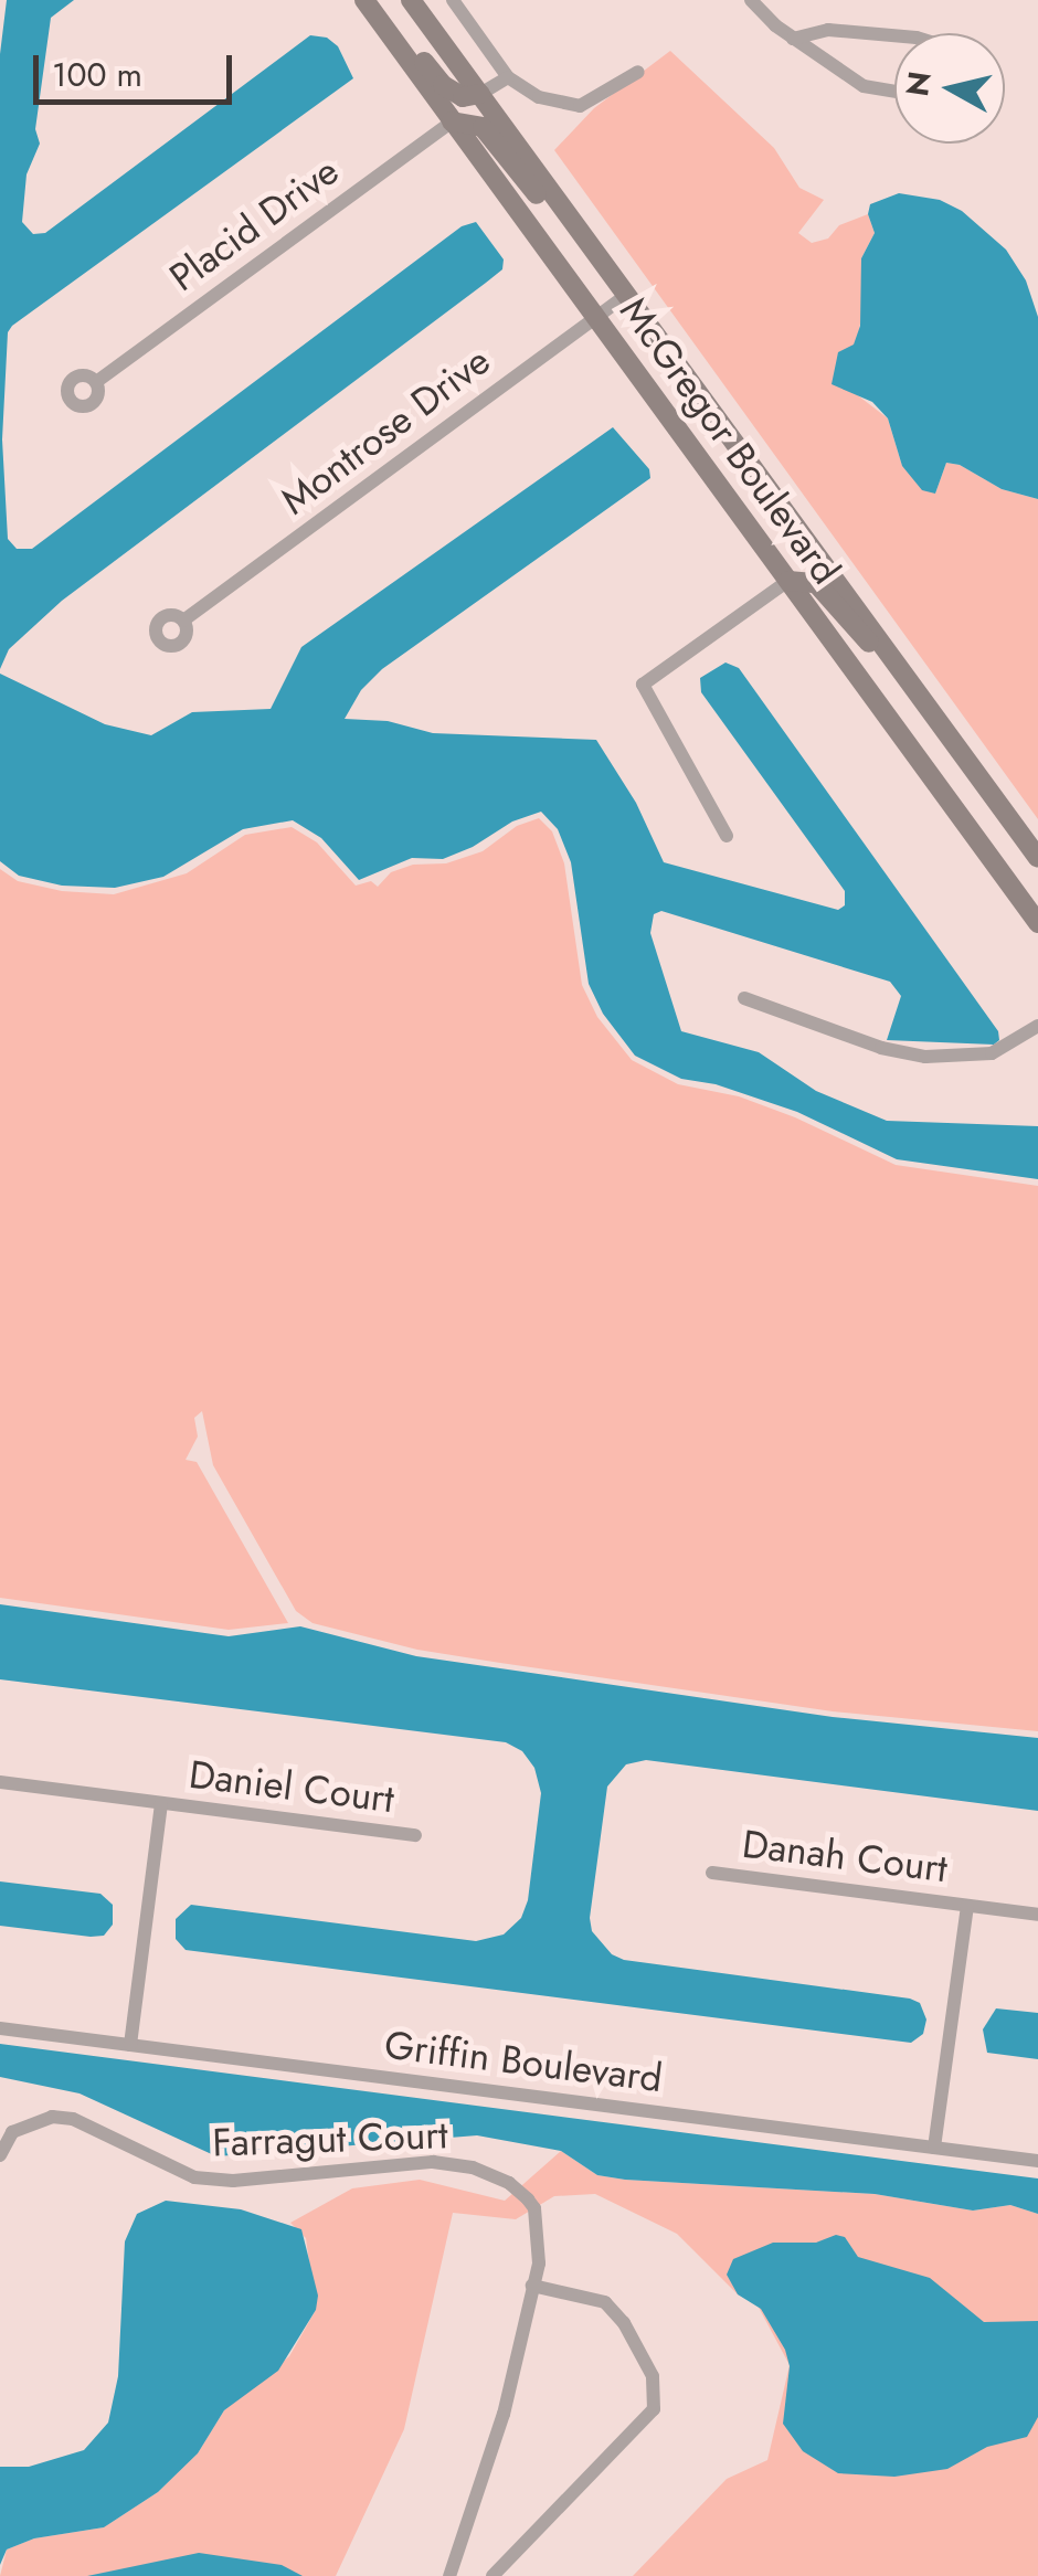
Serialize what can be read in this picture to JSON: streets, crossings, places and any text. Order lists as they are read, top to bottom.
{
  "streets": {
    "main road": ["McGregor Boulevard"],
    "street": [
      "Placid Drive",
      "Montrose Drive",
      "Daniel Court",
      "Danah Court",
      "Griffin Boulevard",
      "Farragut Court"
    ]
  },
  "crossings": [
    ["Placid Drive", "McGregor Boulevard"],
    ["Montrose Drive", "McGregor Boulevard"],
    ["Daniel Court", "Griffin Boulevard"],
    ["Danah Court", "Griffin Boulevard"]
  ],
  "scale_bar": "100 m",
  "north": "left"
}
